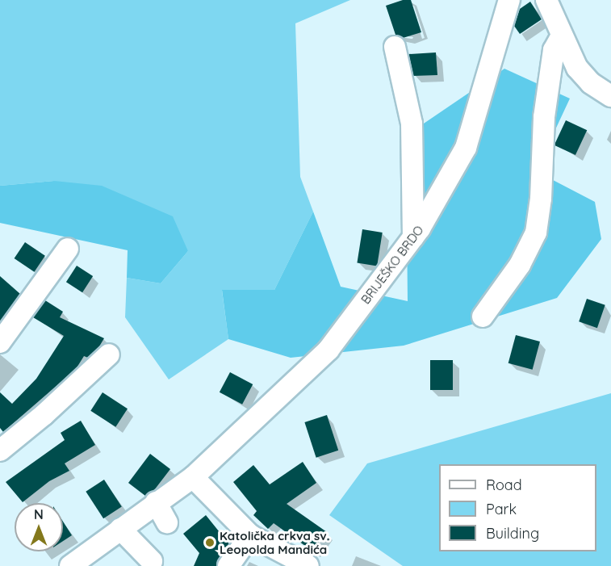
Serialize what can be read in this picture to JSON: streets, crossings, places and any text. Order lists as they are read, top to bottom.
{
  "streets": {
    "street": ["BRIJEŠKO BRDO"]
  },
  "places": ["Katolička crkva sv. Leopolda Mandića"],
  "legend": ["Road", "Park", "Building"],
  "north": "top"
}
